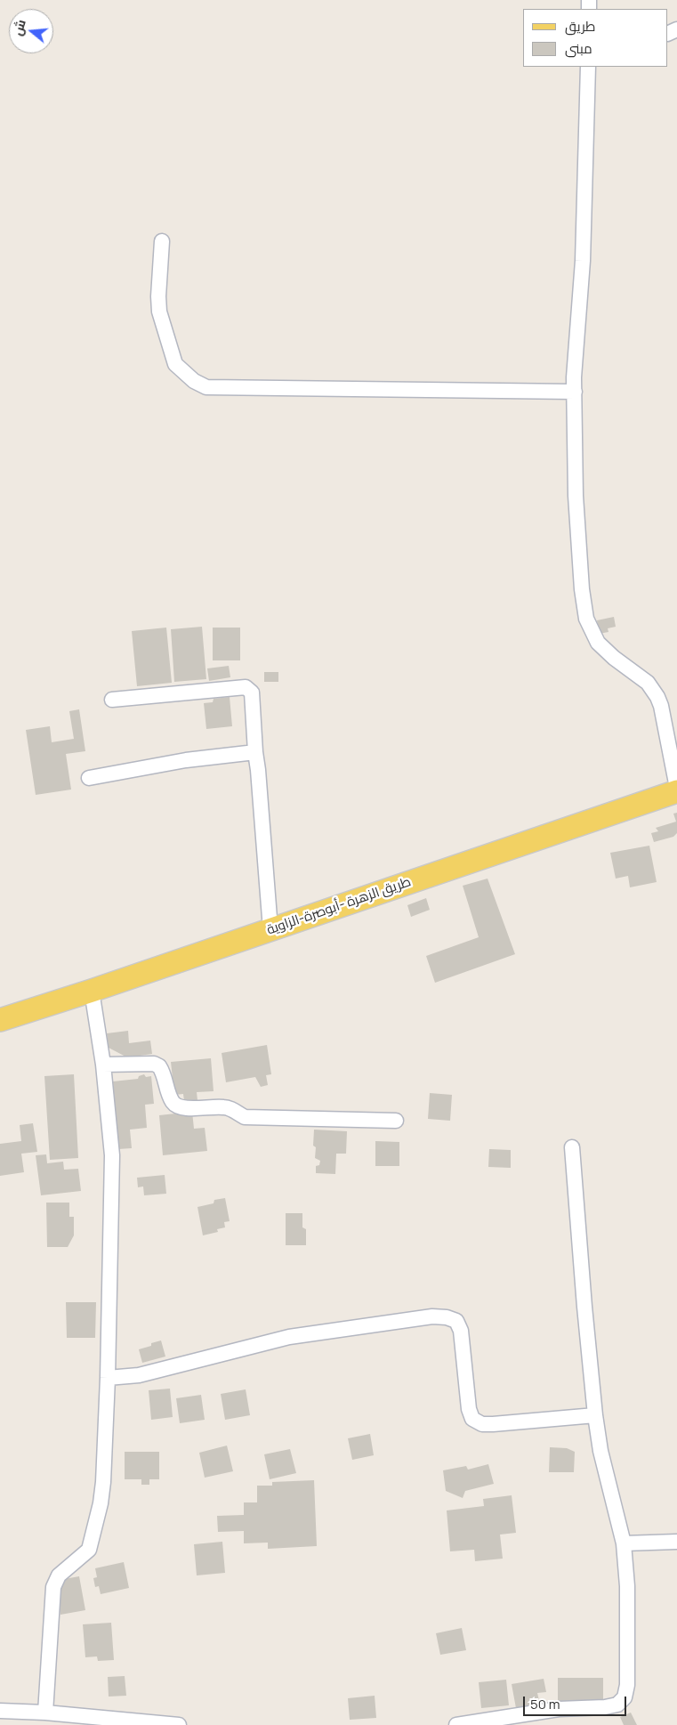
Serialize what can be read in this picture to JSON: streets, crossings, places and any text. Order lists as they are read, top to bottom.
{
  "streets": {
    "main road": ["طريق الزهرة -أبوصرة-الزاوية"]
  },
  "legend": ["طريق", "مبنى"],
  "scale_bar": "50 m",
  "north": "left"
}
